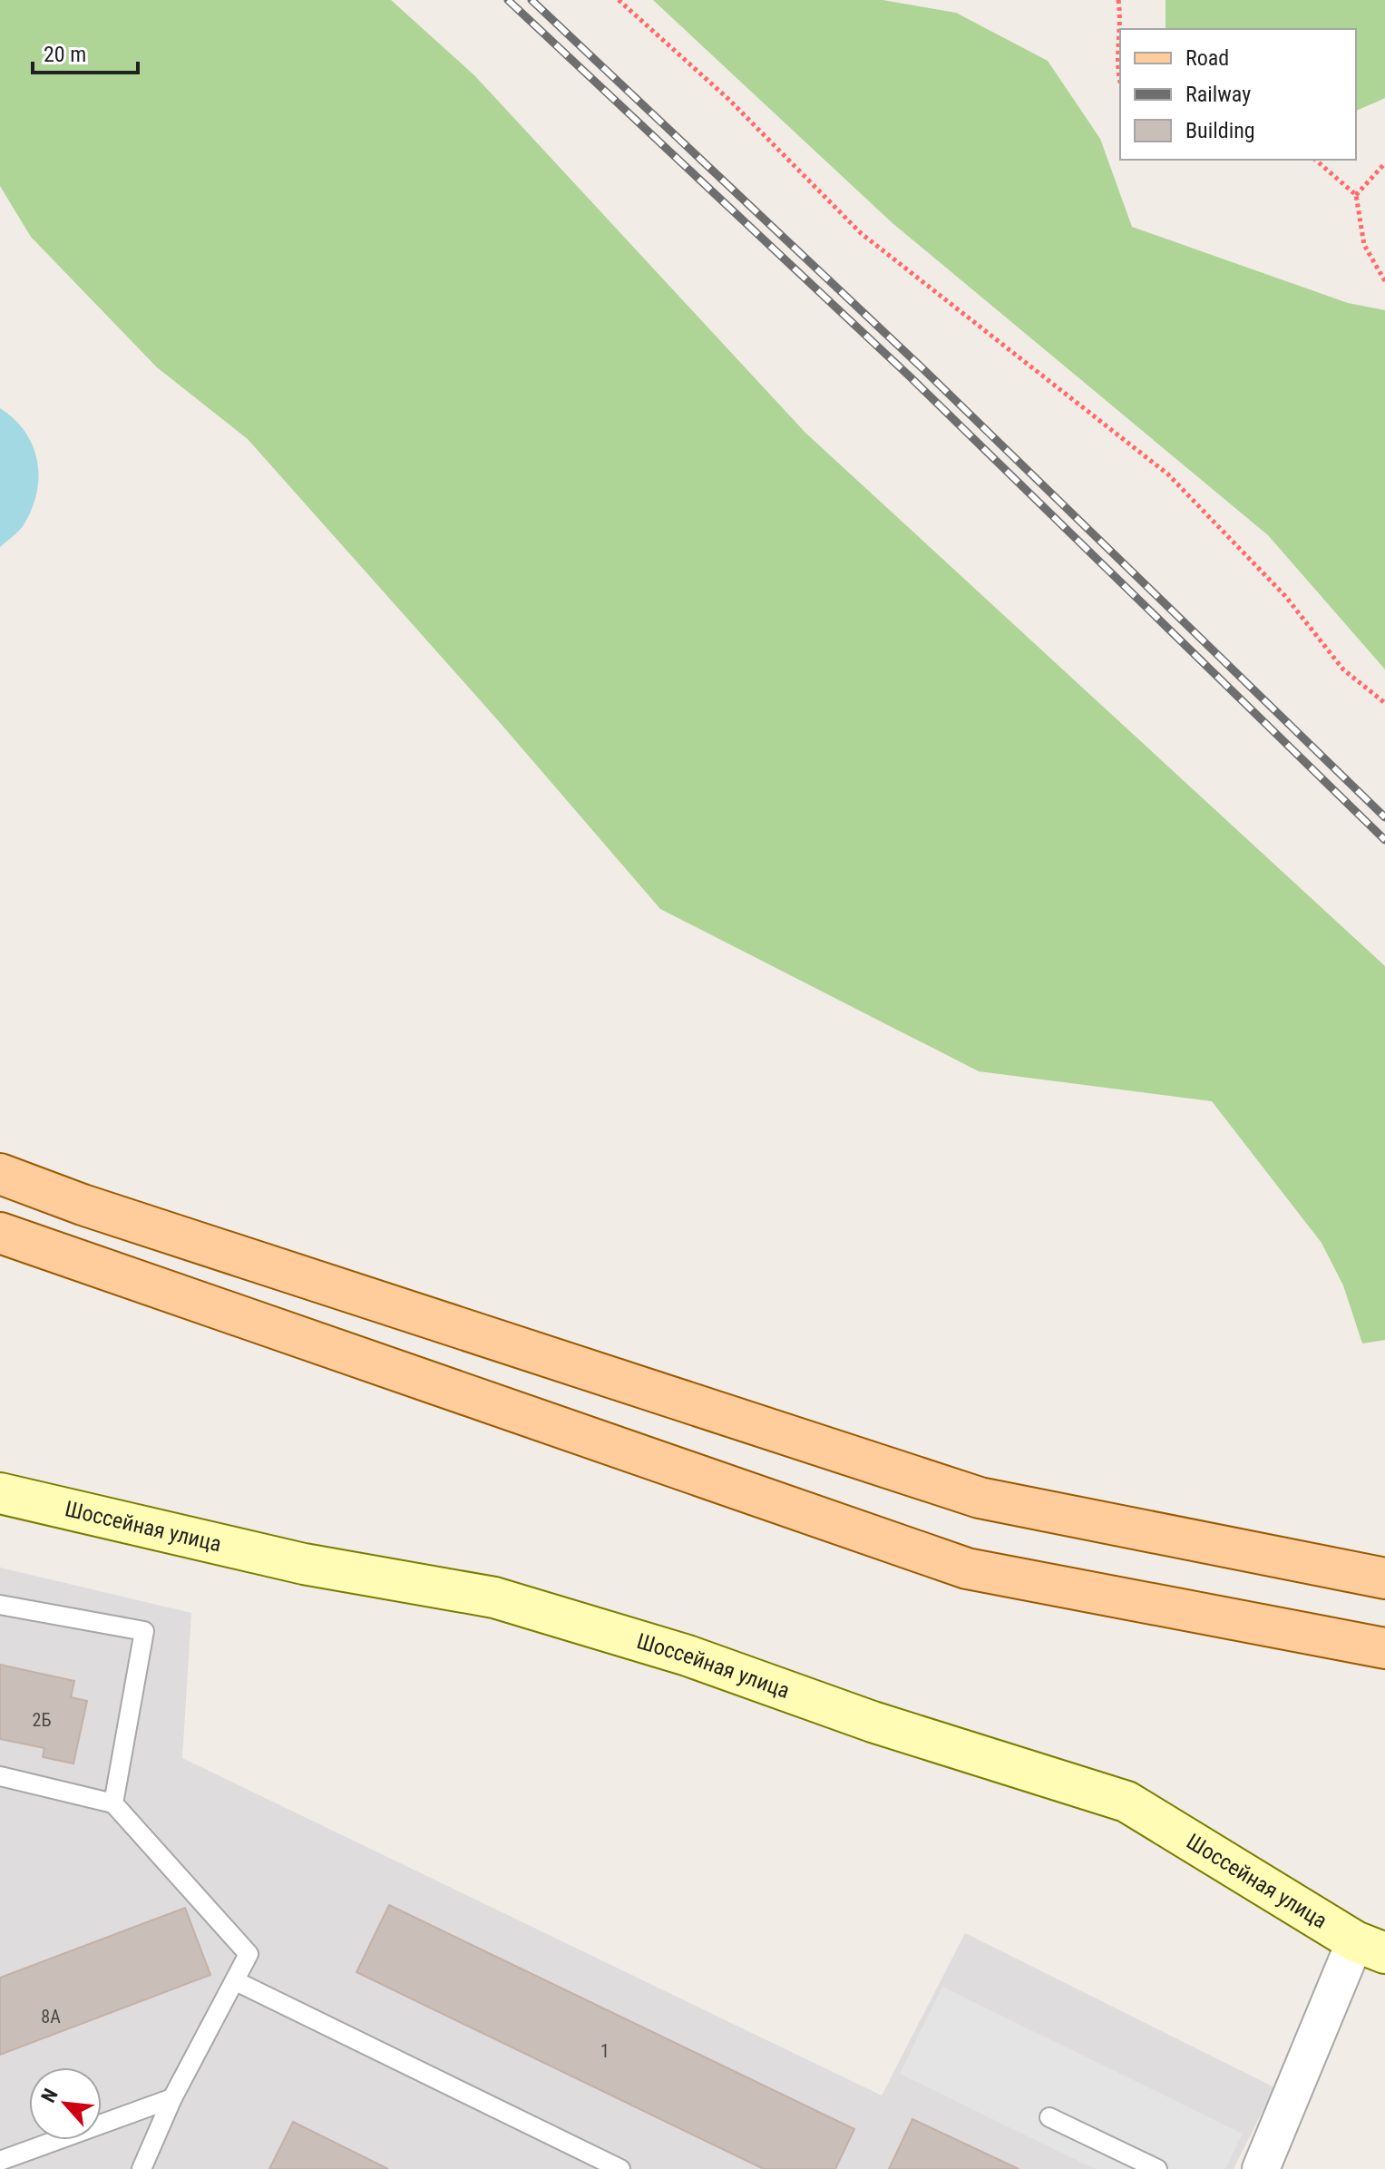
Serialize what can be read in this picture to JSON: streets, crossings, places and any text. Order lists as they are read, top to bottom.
{
  "streets": {
    "main road": ["Шоссейная улица"]
  },
  "house_numbers": ["2Б", "8А", "1"],
  "legend": ["Road", "Railway", "Building"],
  "scale_bar": "20 m",
  "north": "top left"
}
